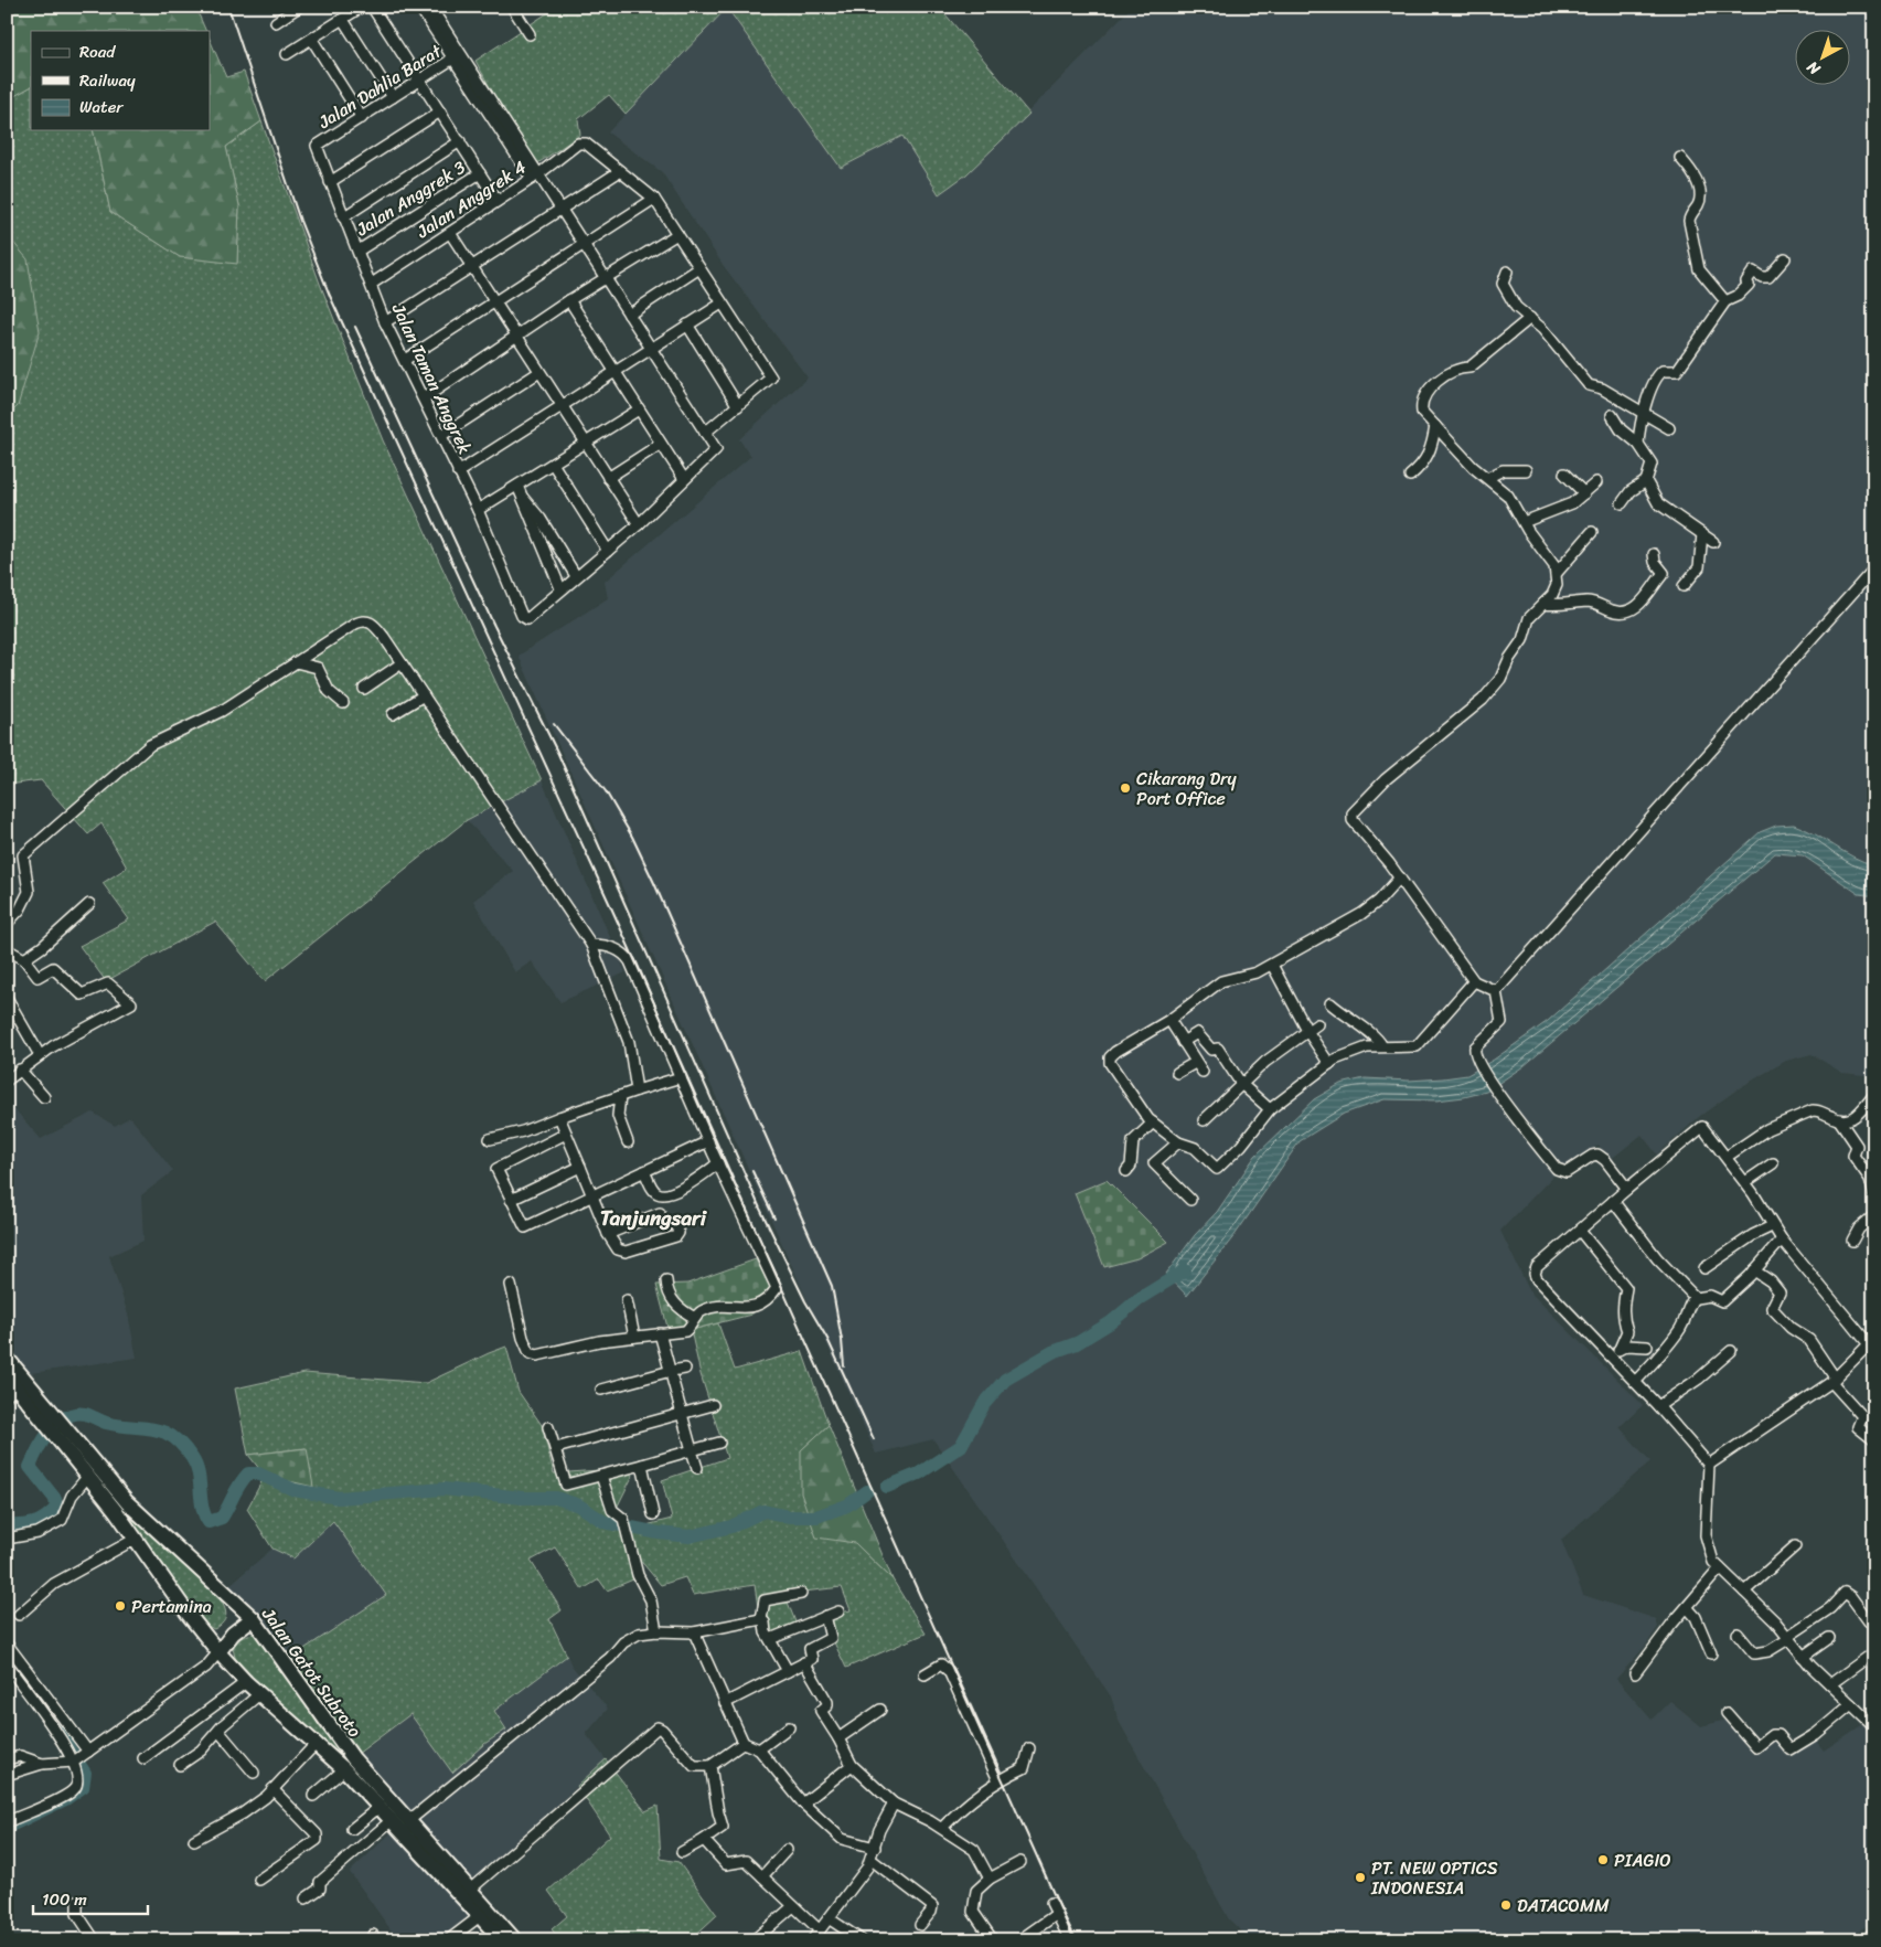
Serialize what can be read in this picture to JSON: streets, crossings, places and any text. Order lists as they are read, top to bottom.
{
  "streets": {
    "highway": ["Jalan Gatot Subroto"],
    "street": [
      "Jalan Dahlia Barat",
      "Jalan Anggrek 3",
      "Jalan Anggrek 4",
      "Jalan Taman Anggrek"
    ]
  },
  "crossings": [
    ["Jalan Dahlia Barat", "Jalan Taman Anggrek"],
    ["Jalan Anggrek 3", "Jalan Taman Anggrek"],
    ["Jalan Anggrek 4", "Jalan Taman Anggrek"]
  ],
  "districts": ["Tanjungsari"],
  "places": [
    "Cikarang Dry Port Office",
    "Pertamina",
    "PIAGIO",
    "PT. NEW OPTICS INDONESIA",
    "DATACOMM"
  ],
  "legend": ["Road", "Railway", "Water"],
  "scale_bar": "100 m",
  "north": "bottom left"
}
